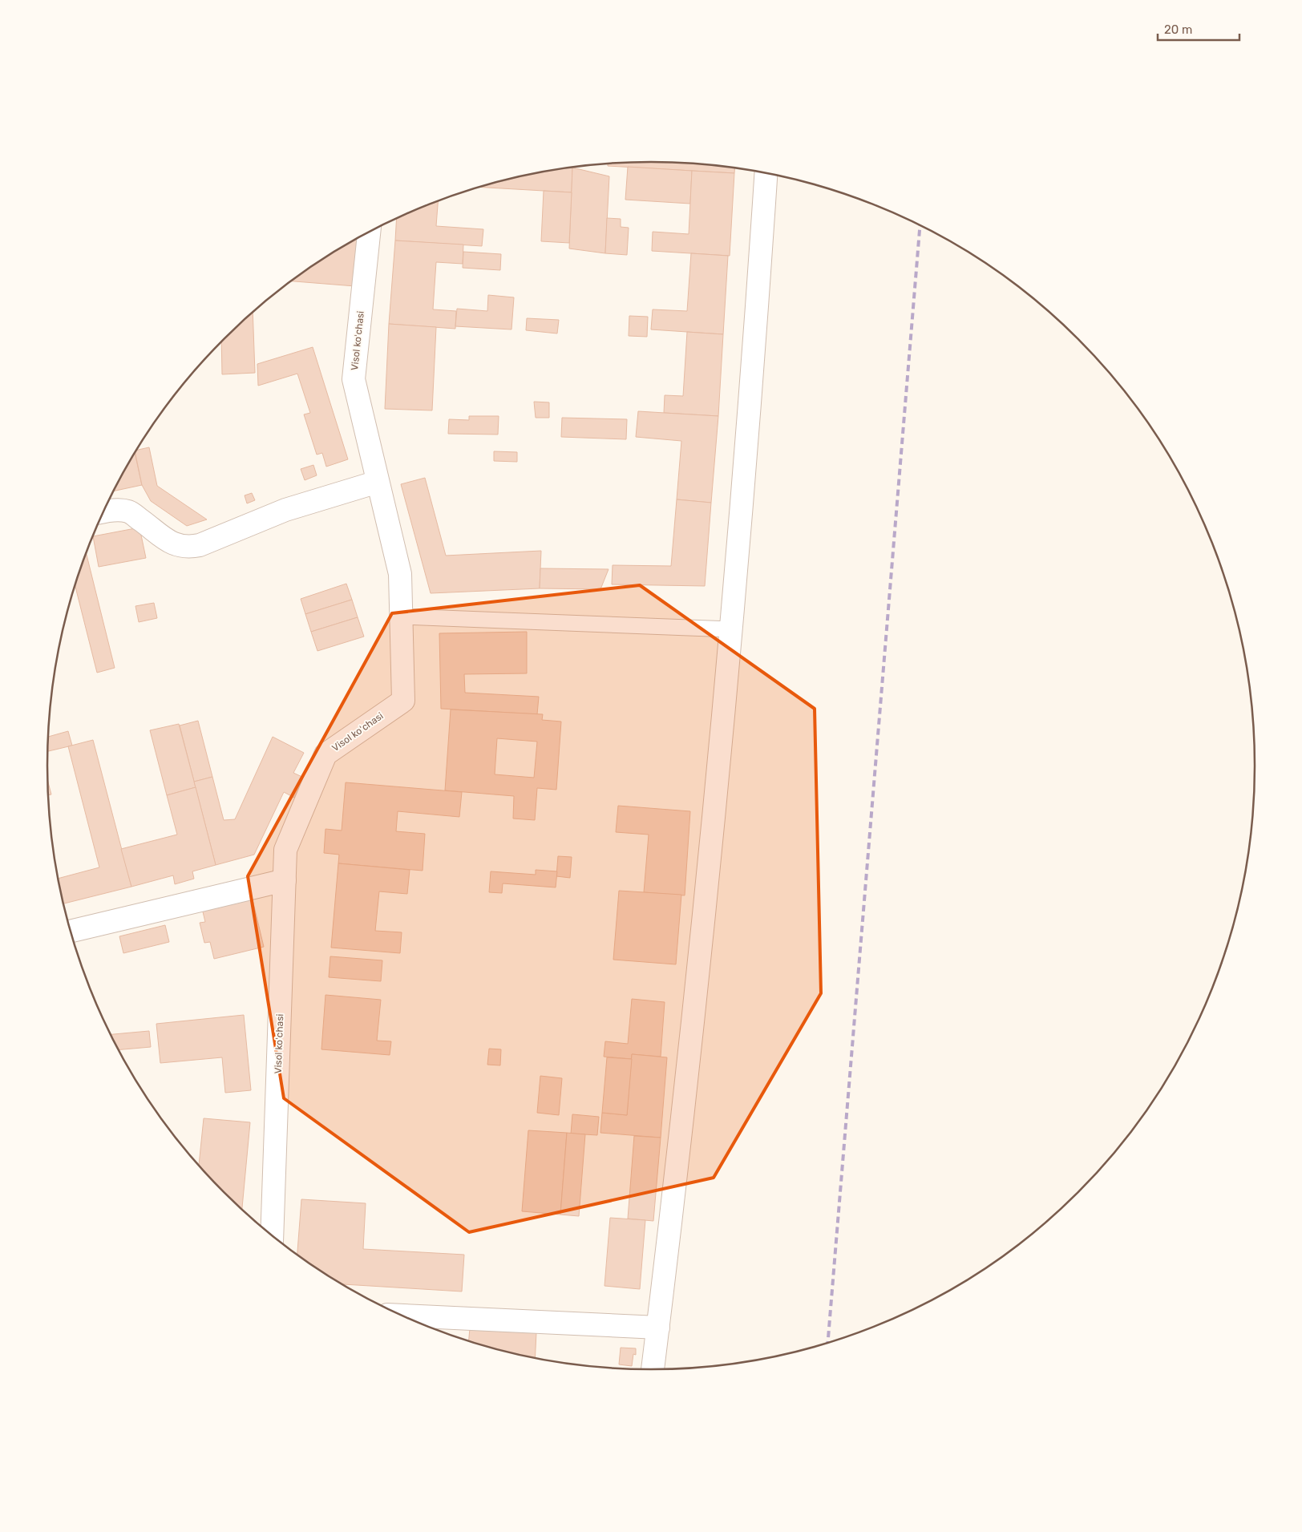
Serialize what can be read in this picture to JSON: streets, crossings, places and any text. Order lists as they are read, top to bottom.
{
  "streets": {
    "street": ["Visol koʻchasi"]
  },
  "scale_bar": "20 m"
}
